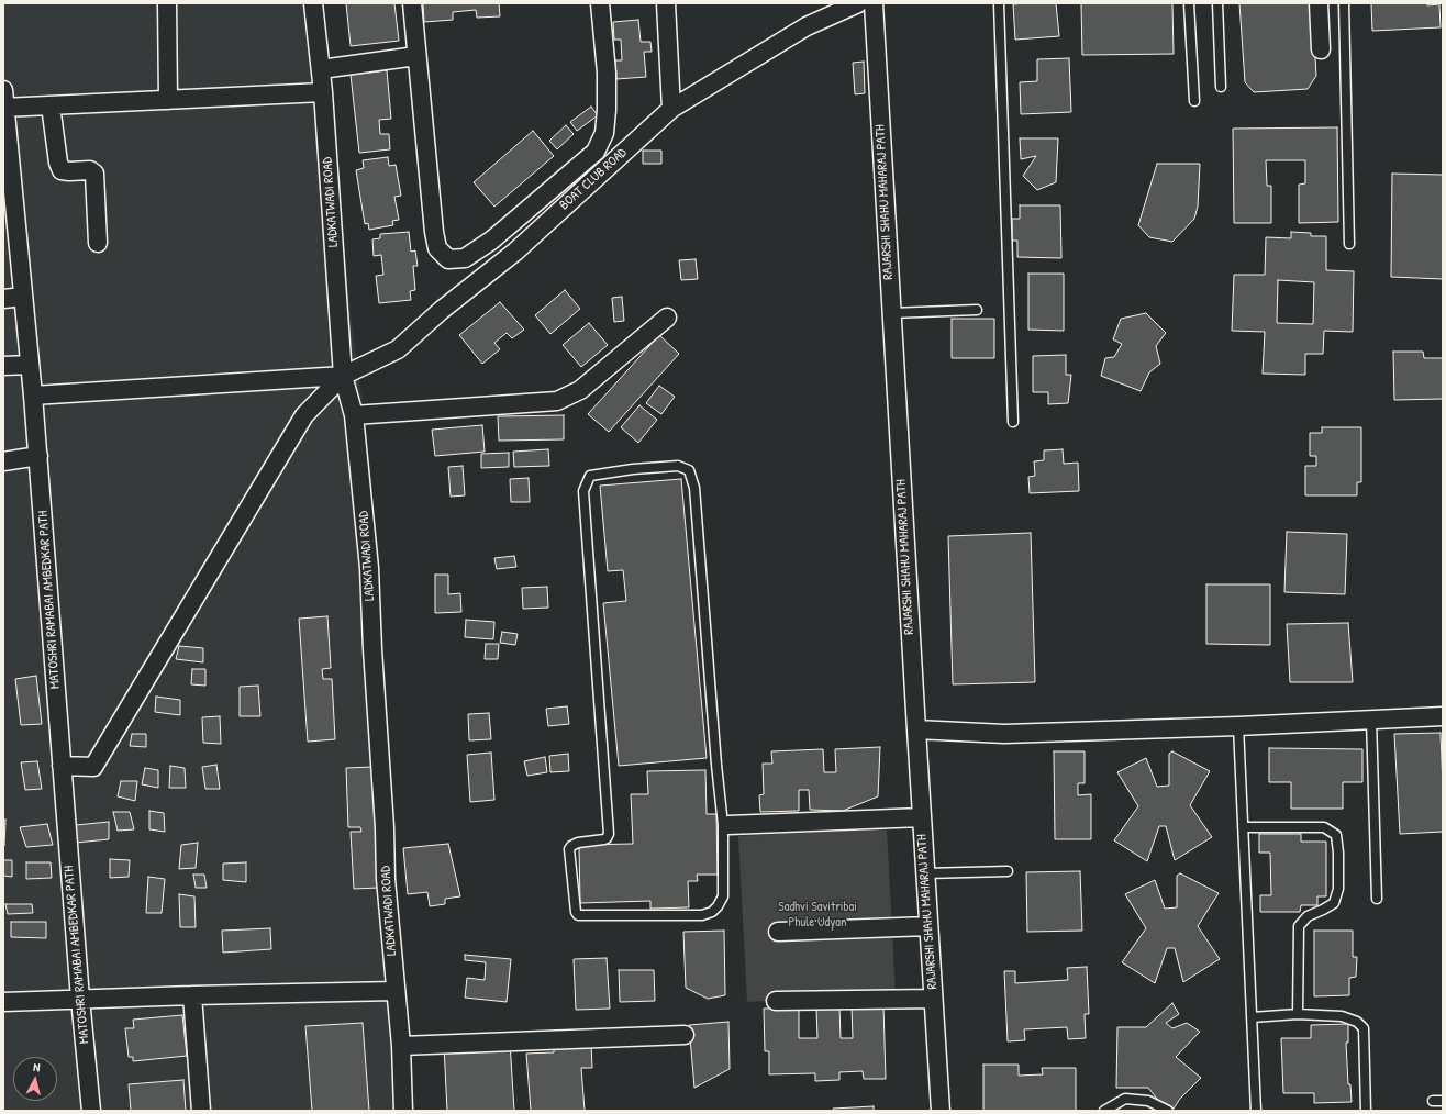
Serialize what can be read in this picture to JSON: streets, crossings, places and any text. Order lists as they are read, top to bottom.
{
  "streets": {
    "street": [
      "BOAT CLUB ROAD",
      "LADKATWADI ROAD",
      "RAJARSHI SHAHU MAHARAJ PATH",
      "MATOSHRI RAMABAI AMBEDKAR PATH"
    ]
  },
  "crossings": [
    ["BOAT CLUB ROAD", "LADKATWADI ROAD"]
  ],
  "parks": ["Sadhvi Savitribai Phule Udyan"],
  "north": "top"
}
